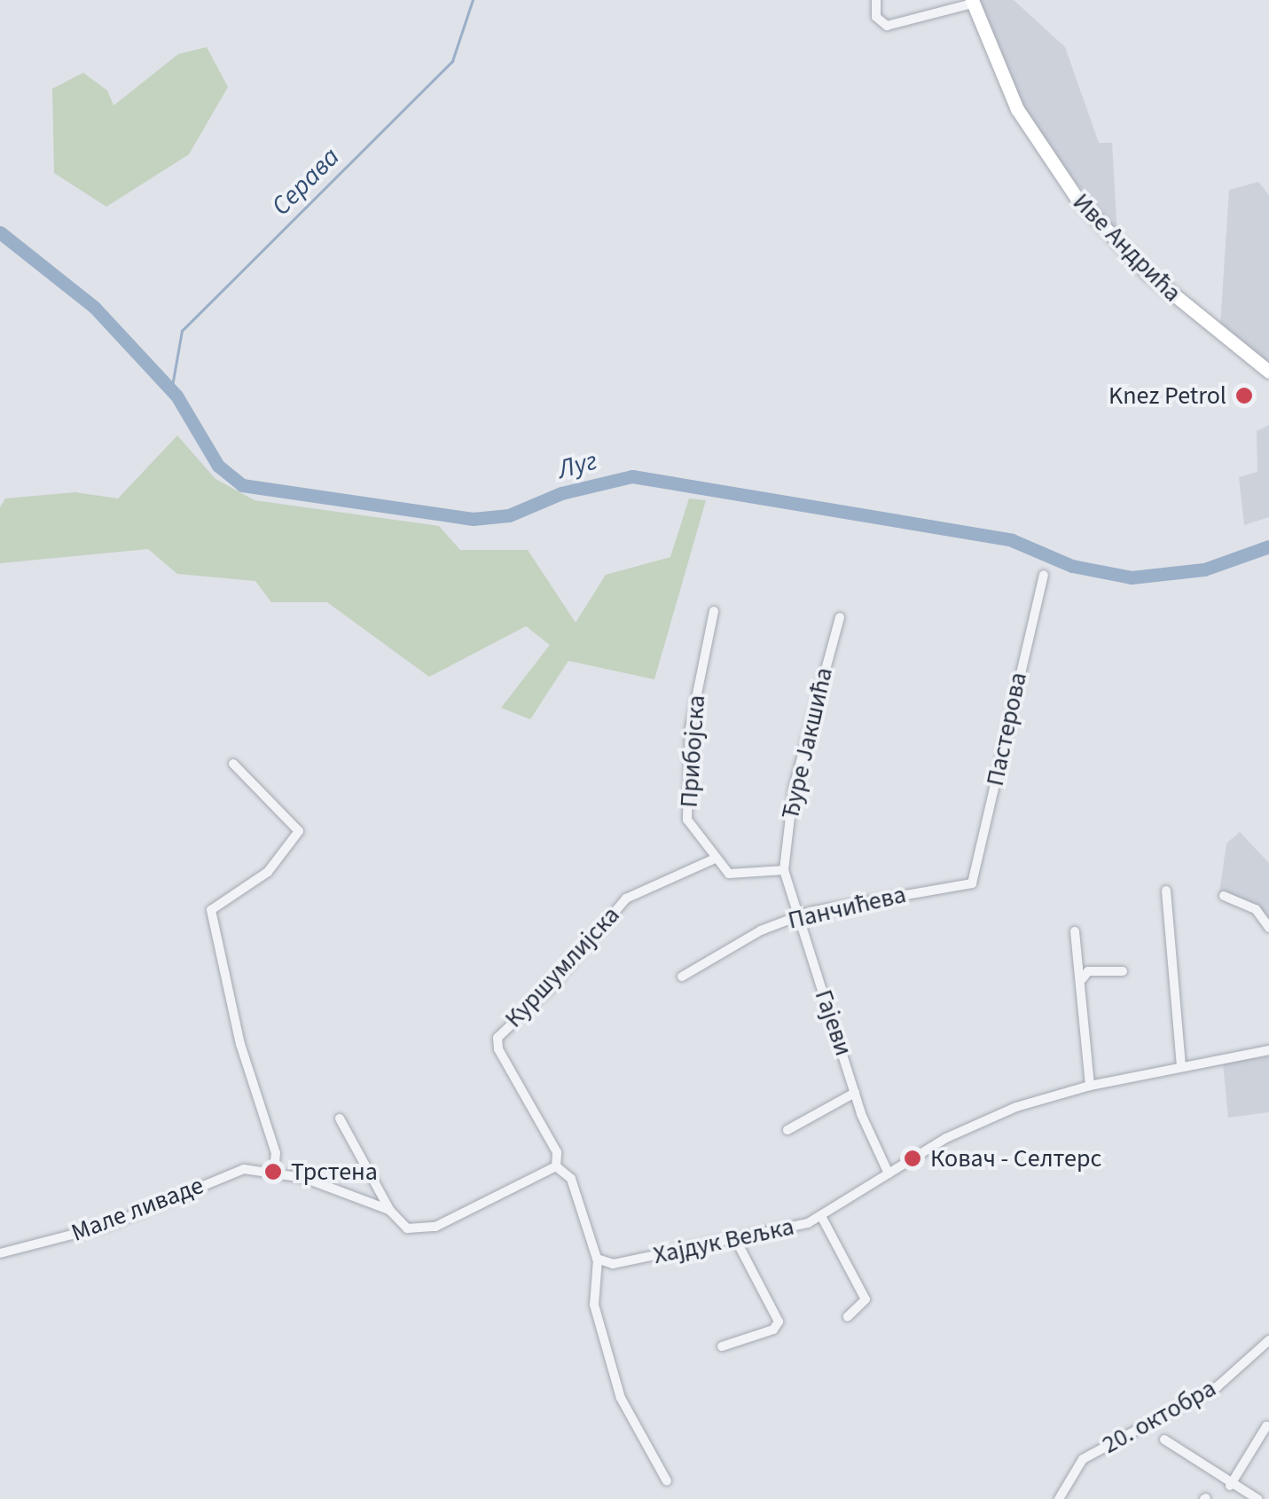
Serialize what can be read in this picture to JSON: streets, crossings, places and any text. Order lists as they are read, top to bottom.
{
  "streets": {
    "main road": ["Иве Андрића"],
    "street": [
      "Пастерова",
      "Ђуре Јакшића",
      "Прибојска",
      "Панчићева",
      "Куршумлијска",
      "Гајеви",
      "Мале ливаде",
      "Хајдук Вељка",
      "20. октобра"
    ]
  },
  "crossings": [
    ["Пастерова", "Панчићева"],
    ["Ђуре Јакшића", "Гајеви"],
    ["Прибојска", "Куршумлијска"],
    ["Панчићева", "Гајеви"],
    ["Гајеви", "Хајдук Вељка"]
  ],
  "water": ["Серава", "Луг"],
  "places": ["Knez Petrol", "Ковач - Селтерс", "Трстена"]
}
